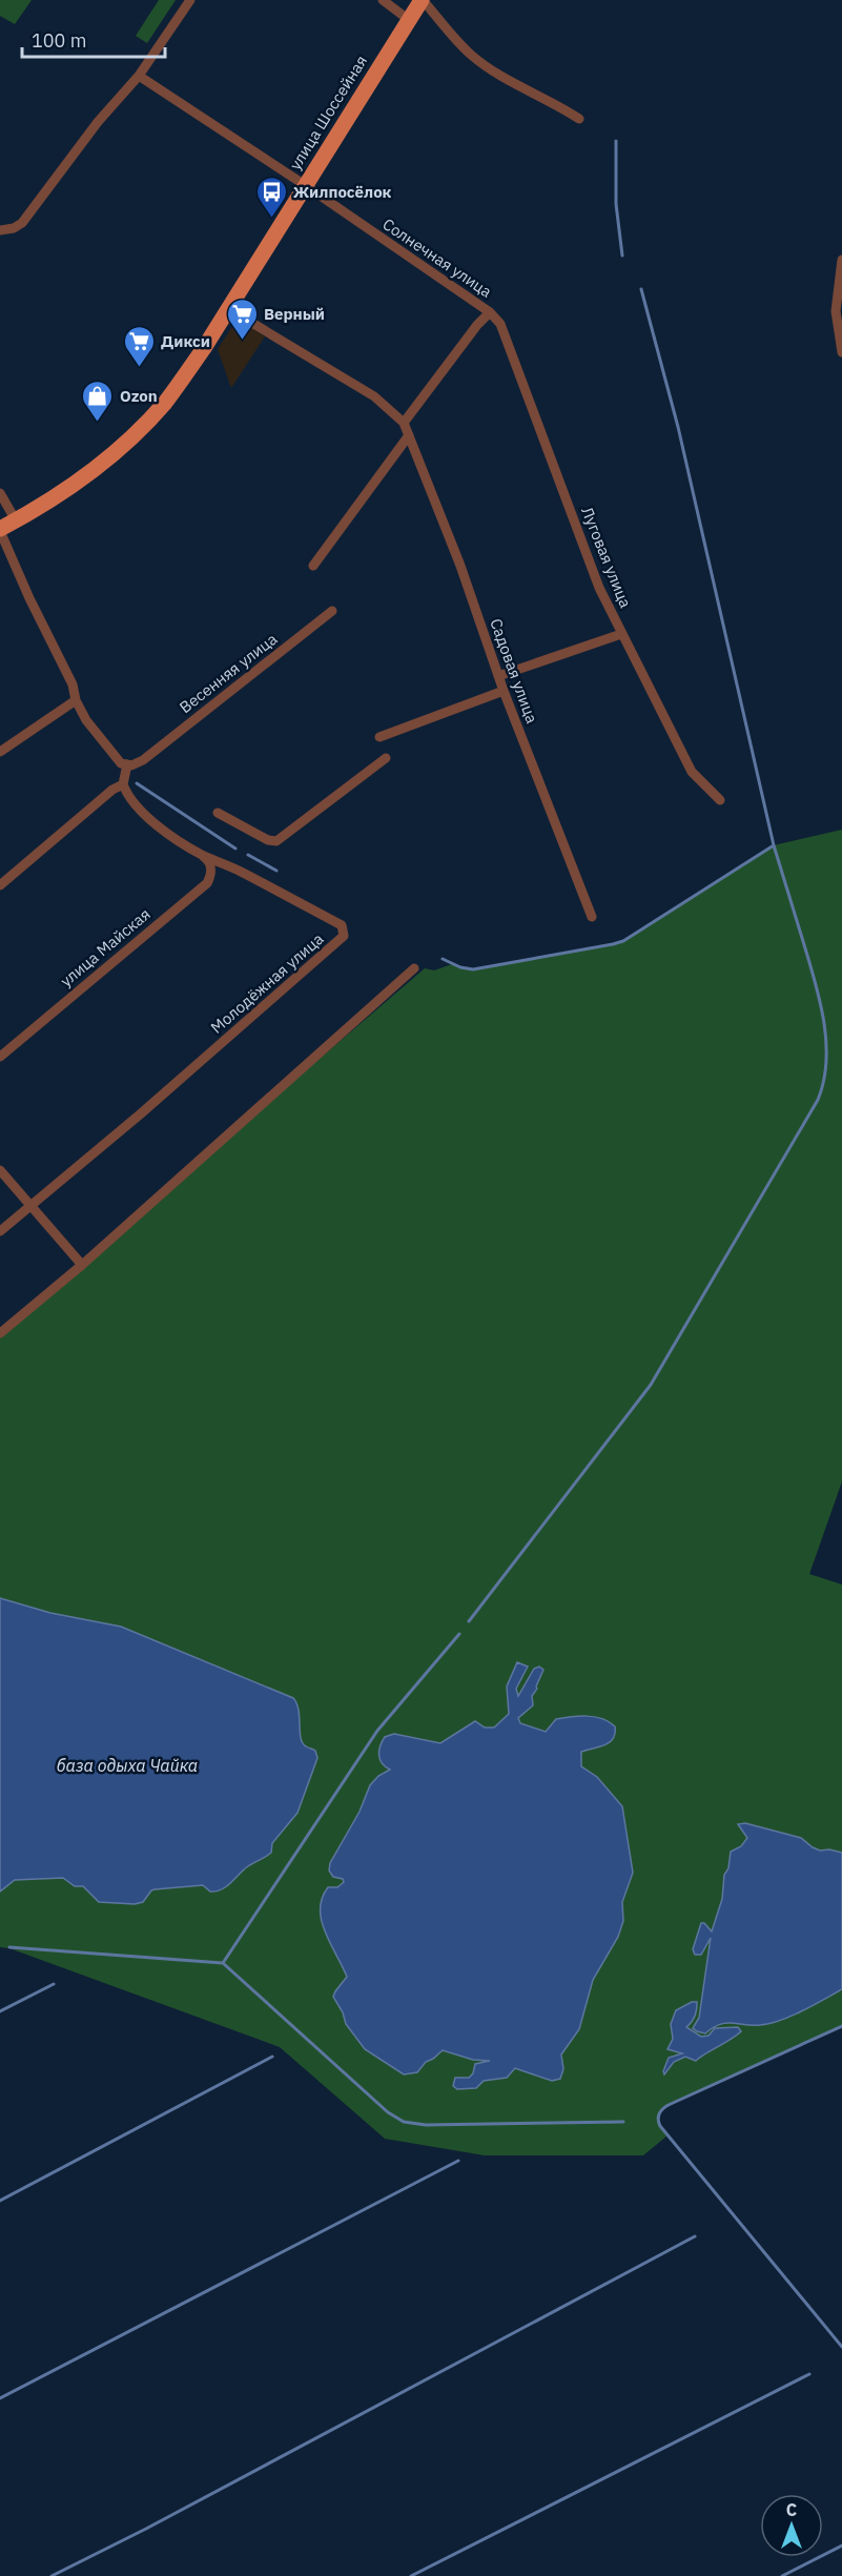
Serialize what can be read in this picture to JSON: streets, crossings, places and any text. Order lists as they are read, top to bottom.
{
  "streets": {
    "main road": ["улица Шоссейная"],
    "street": [
      "Солнечная улица",
      "Луговая улица",
      "Садовая улица",
      "Весенняя улица",
      "улица Майская",
      "Молодёжная улица"
    ]
  },
  "crossings": [
    ["улица Шоссейная", "Солнечная улица"],
    ["Солнечная улица", "Луговая улица"],
    ["улица Майская", "Молодёжная улица"]
  ],
  "water": ["база одыха Чайка"],
  "places": {
    "bus stop": ["Жилпосёлок"],
    "supermarket": ["Верный", "Дикси"],
    "shop": ["Ozon"]
  },
  "scale_bar": "100 m",
  "north": "top"
}
